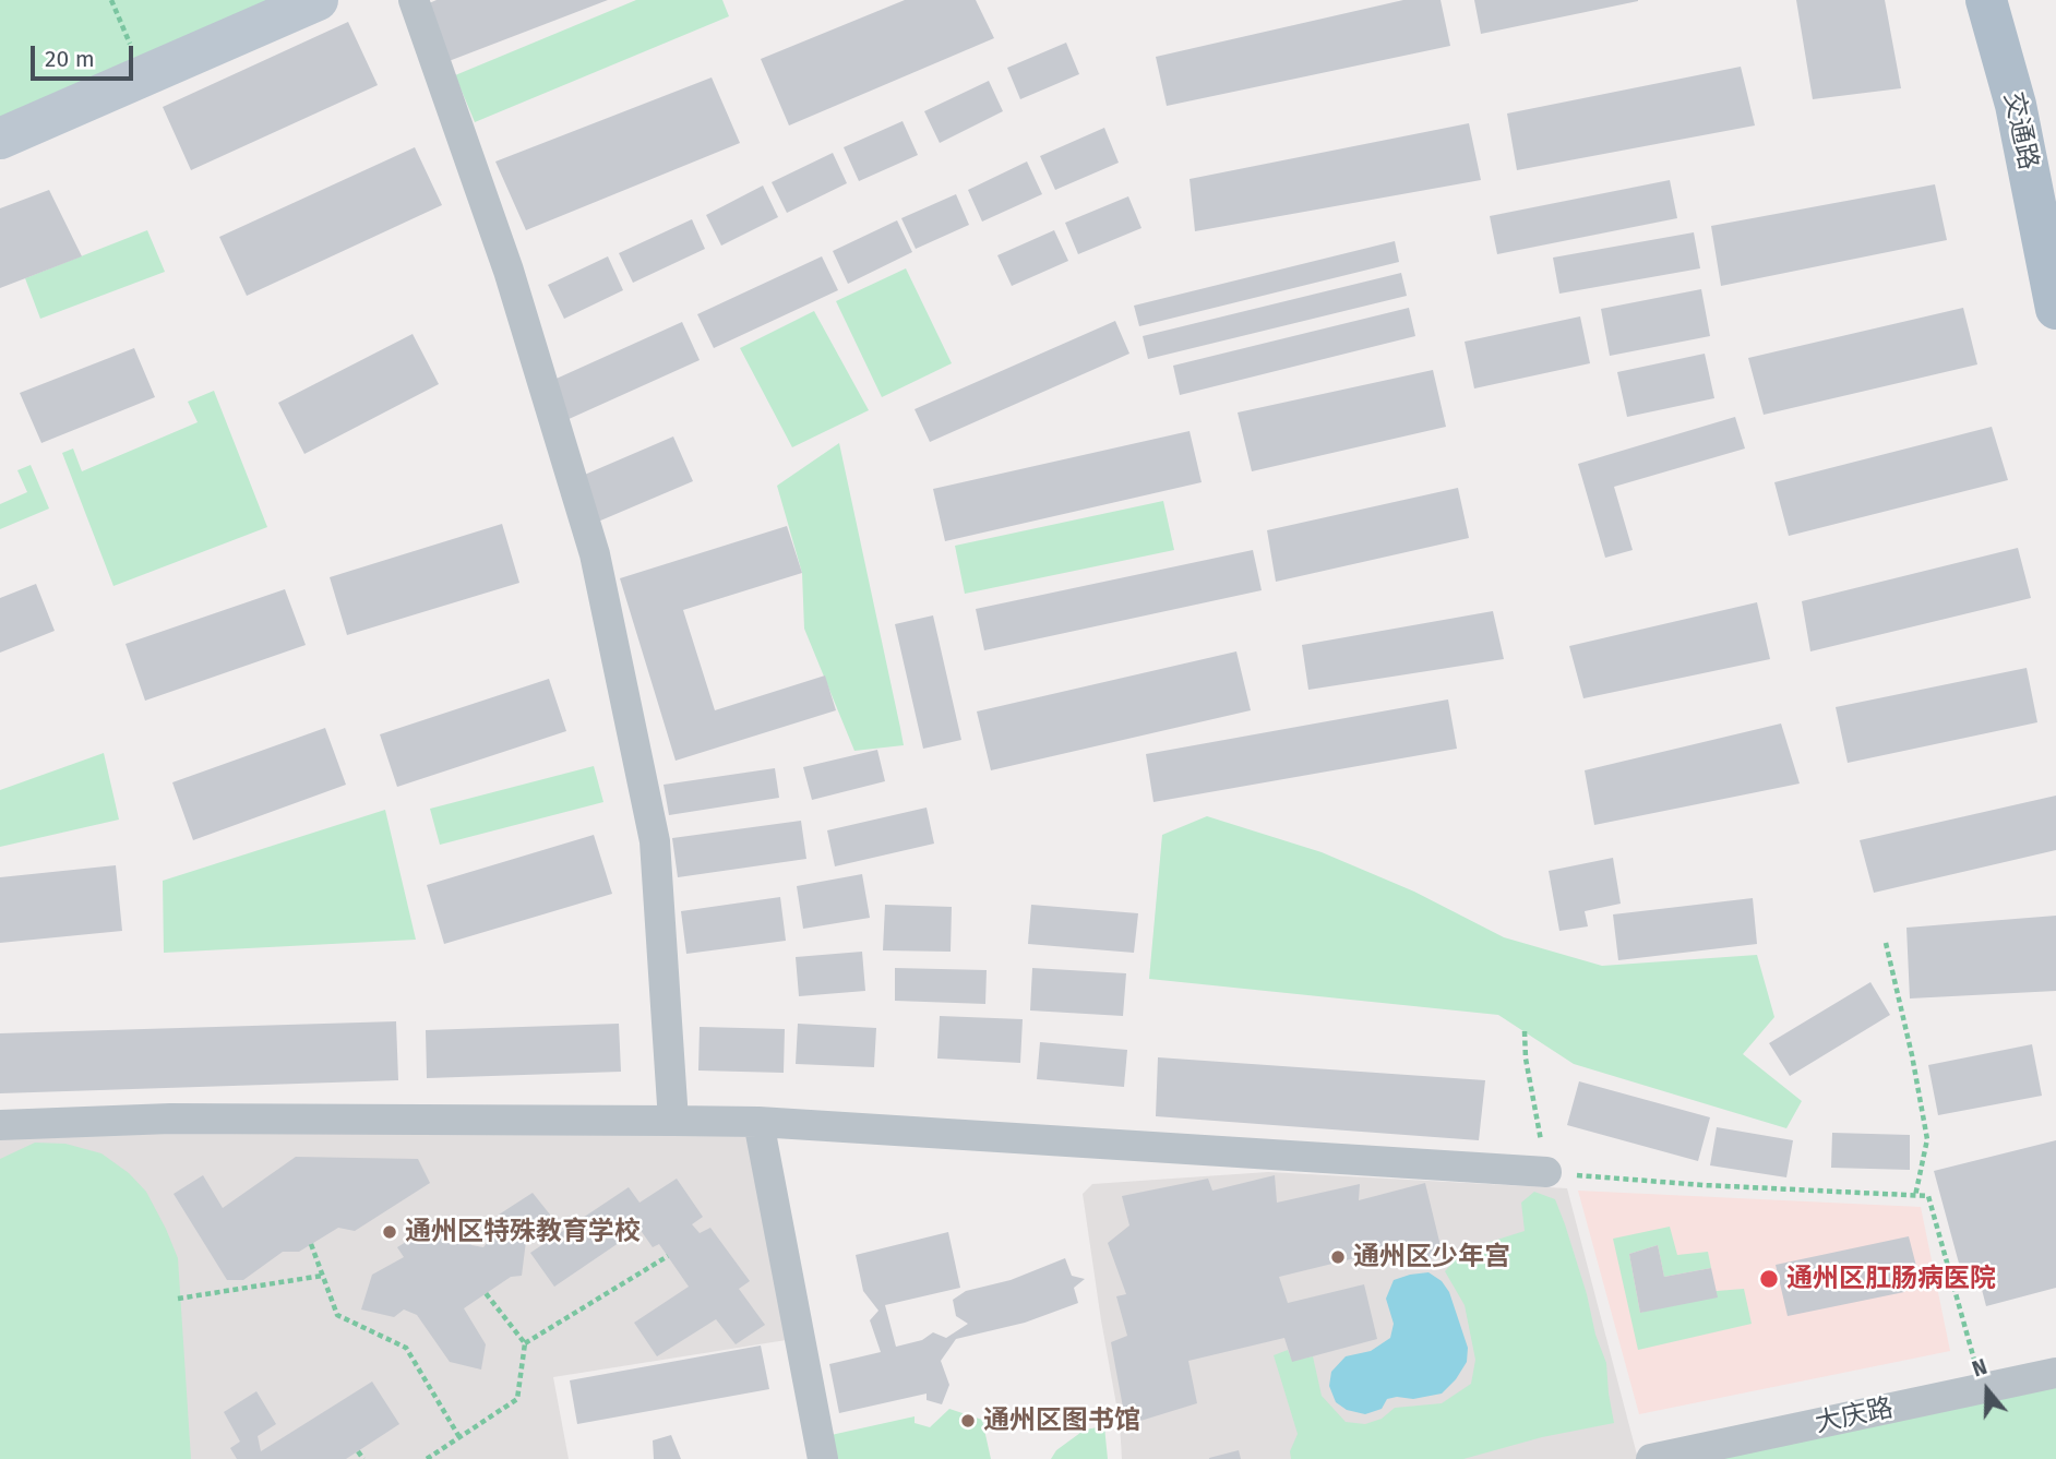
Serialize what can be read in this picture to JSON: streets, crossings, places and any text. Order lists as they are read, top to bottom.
{
  "streets": {
    "main road": ["交通路"],
    "street": ["大庆路"]
  },
  "places": [
    "通州区特殊教育学校",
    "通州区少年宫",
    "通州区肛肠病医院",
    "通州区图书馆"
  ],
  "scale_bar": "20 m",
  "north": "top"
}
